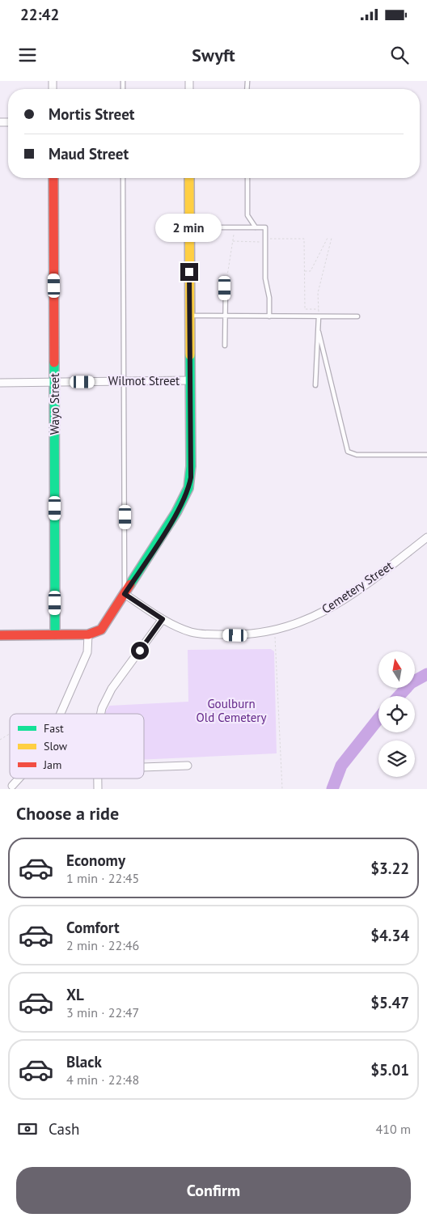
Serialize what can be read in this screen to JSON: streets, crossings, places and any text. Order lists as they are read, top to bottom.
{
  "streets": {
    "street": ["Wilmot Street", "Wayo Street", "Cemetery Street"]
  },
  "crossings": [
    ["Wilmot Street", "Wayo Street"]
  ],
  "parks": ["Goulburn Old Cemetery"],
  "legend": ["Fast", "Slow", "Jam"],
  "north": "top",
  "page": {
    "status": "22:42",
    "header": "Swyft",
    "banner": ["Mortis Street", "Maud Street"],
    "bubble": "2 min",
    "heading": "Choose a ride",
    "list": [
      {
        "name": "Economy",
        "note": "1 min · 22:45",
        "value": "$3.22"
      },
      {
        "name": "Comfort",
        "note": "2 min · 22:46",
        "value": "$4.34"
      },
      {
        "name": "XL",
        "note": "3 min · 22:47",
        "value": "$5.47"
      },
      {
        "name": "Black",
        "note": "4 min · 22:48",
        "value": "$5.01"
      }
    ],
    "pay": ["Cash", "410 m"],
    "buttons": "Confirm"
  }
}
